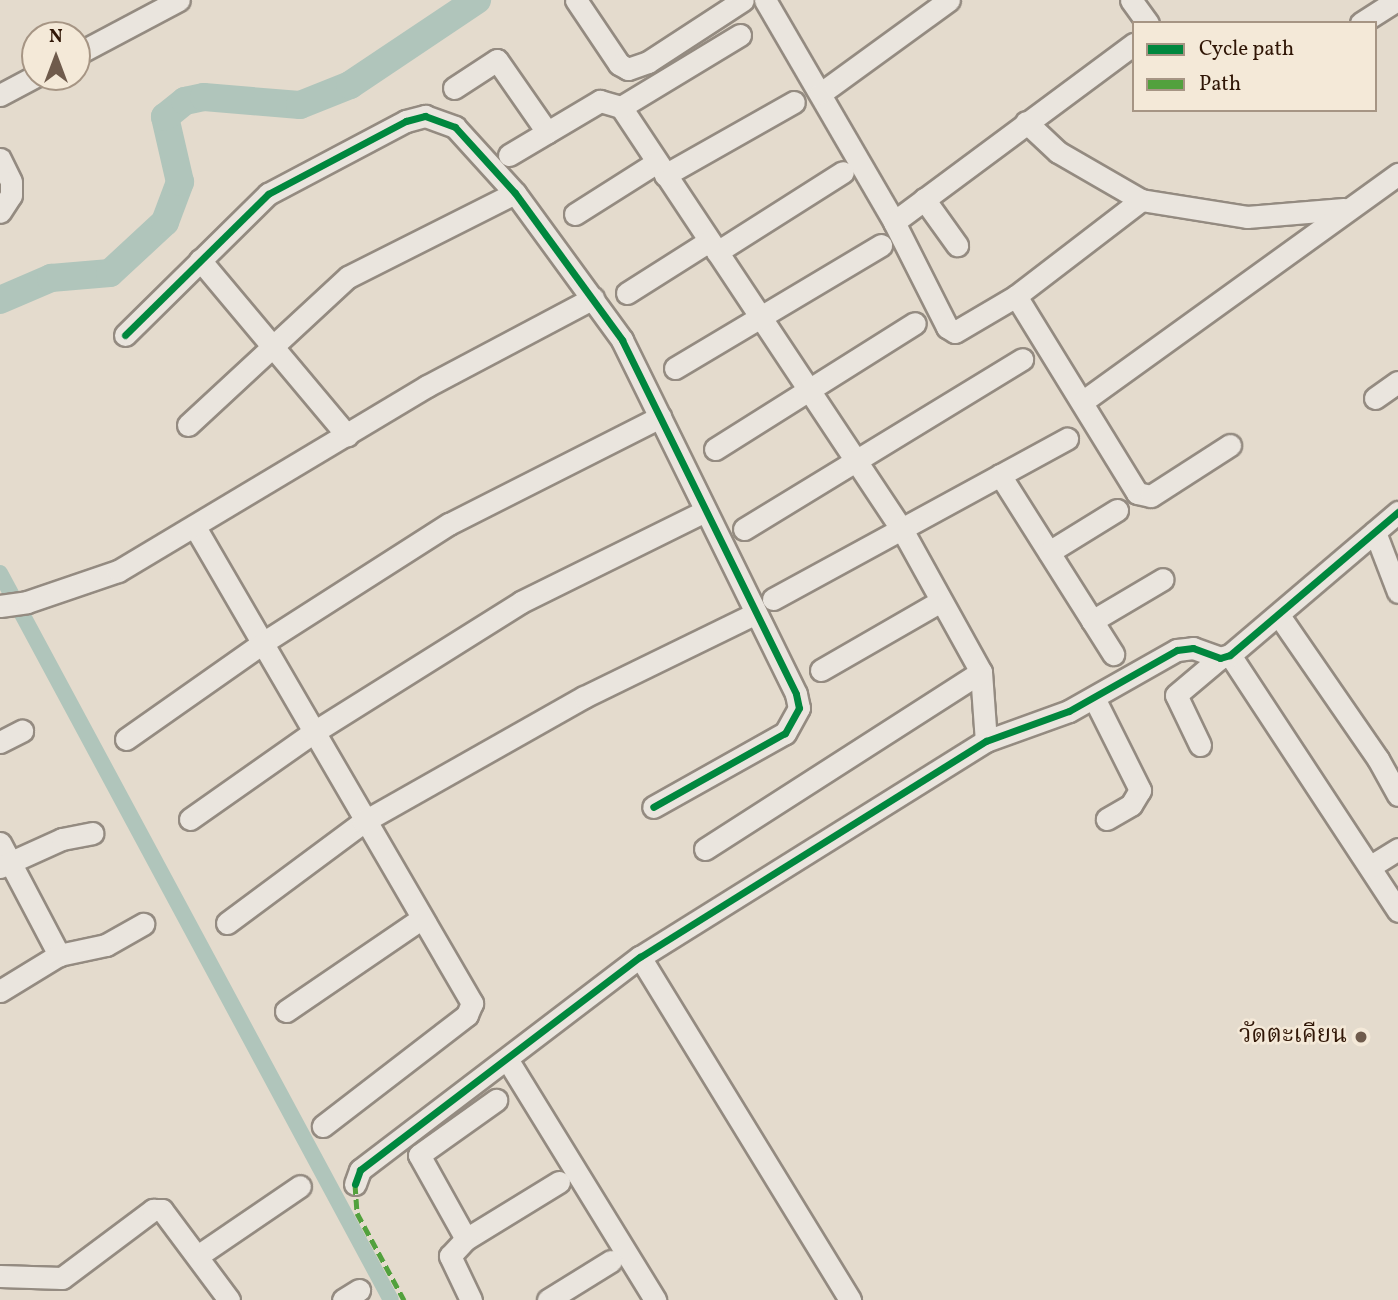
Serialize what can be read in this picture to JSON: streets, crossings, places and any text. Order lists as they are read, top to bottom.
{
  "places": ["วัดตะเคียน"],
  "legend": ["Cycle path", "Path"],
  "north": "top"
}
